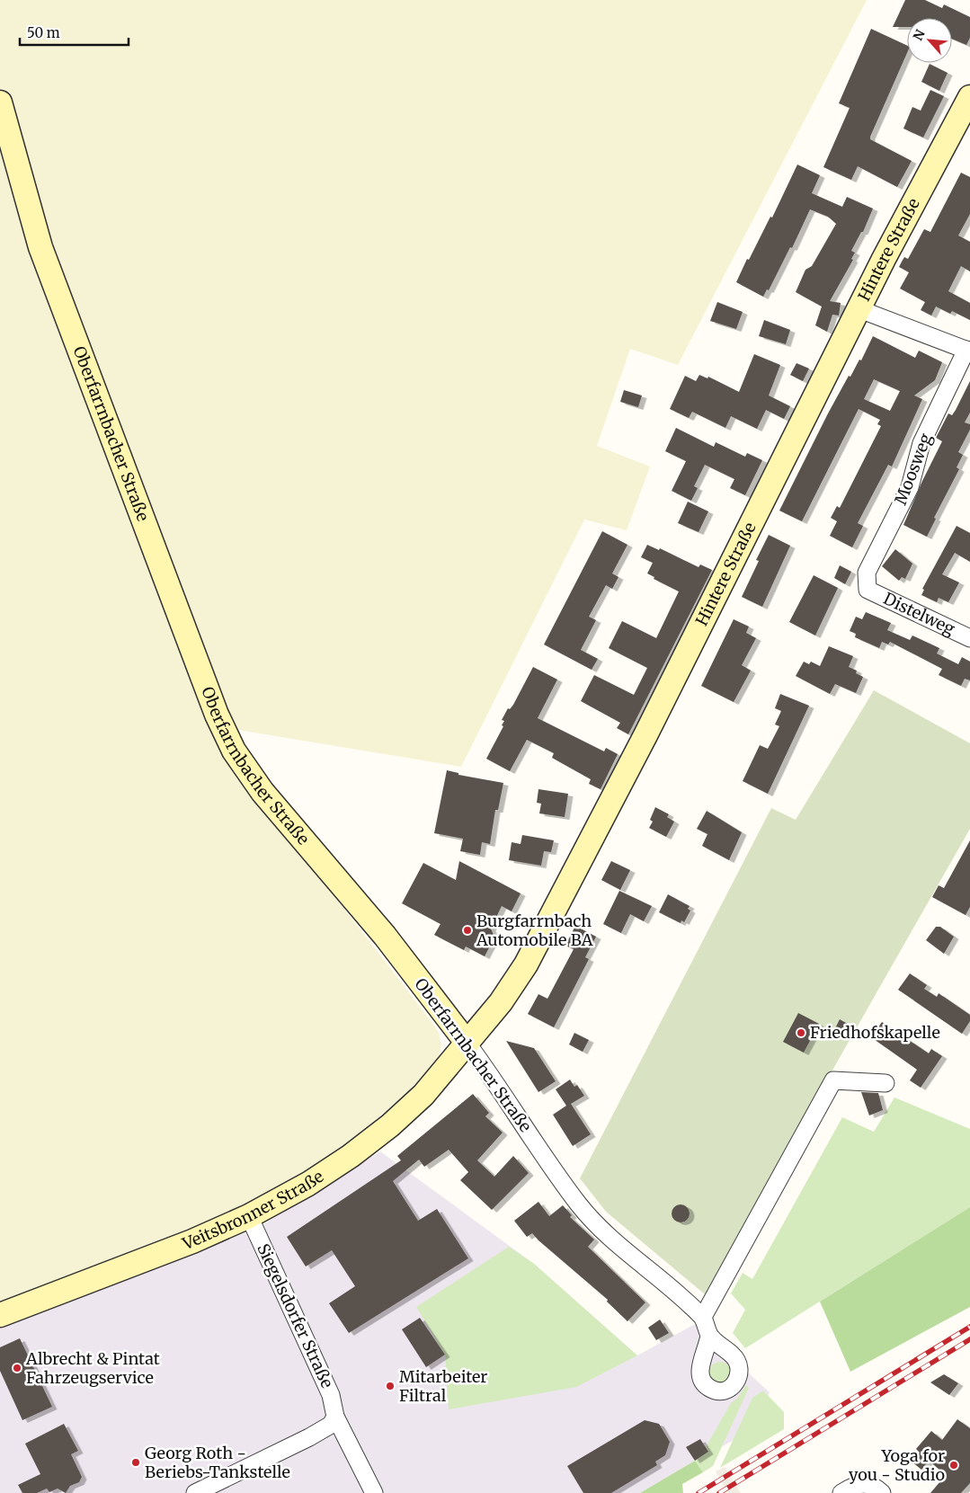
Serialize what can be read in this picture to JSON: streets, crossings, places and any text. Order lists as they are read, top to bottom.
{
  "streets": {
    "street": [
      "Hintere Straße",
      "Oberfarrnbacher Straße",
      "Moosweg",
      "Distelweg",
      "Veitsbronner Straße",
      "Siegelsdorfer Straße"
    ]
  },
  "crossings": [
    ["Hintere Straße", "Oberfarrnbacher Straße"],
    ["Hintere Straße", "Moosweg"],
    ["Hintere Straße", "Veitsbronner Straße"],
    ["Oberfarrnbacher Straße", "Veitsbronner Straße"],
    ["Moosweg", "Distelweg"],
    ["Veitsbronner Straße", "Siegelsdorfer Straße"]
  ],
  "places": [
    "Burgfarrnbach Automobile BA",
    "Friedhofskapelle",
    "Albrecht & Pintat Fahrzeugservice",
    "Mitarbeiter Filtral",
    "Georg Roth - Beriebs-Tankstelle",
    "Yoga for you - Studio"
  ],
  "scale_bar": "50 m",
  "north": "top left"
}
